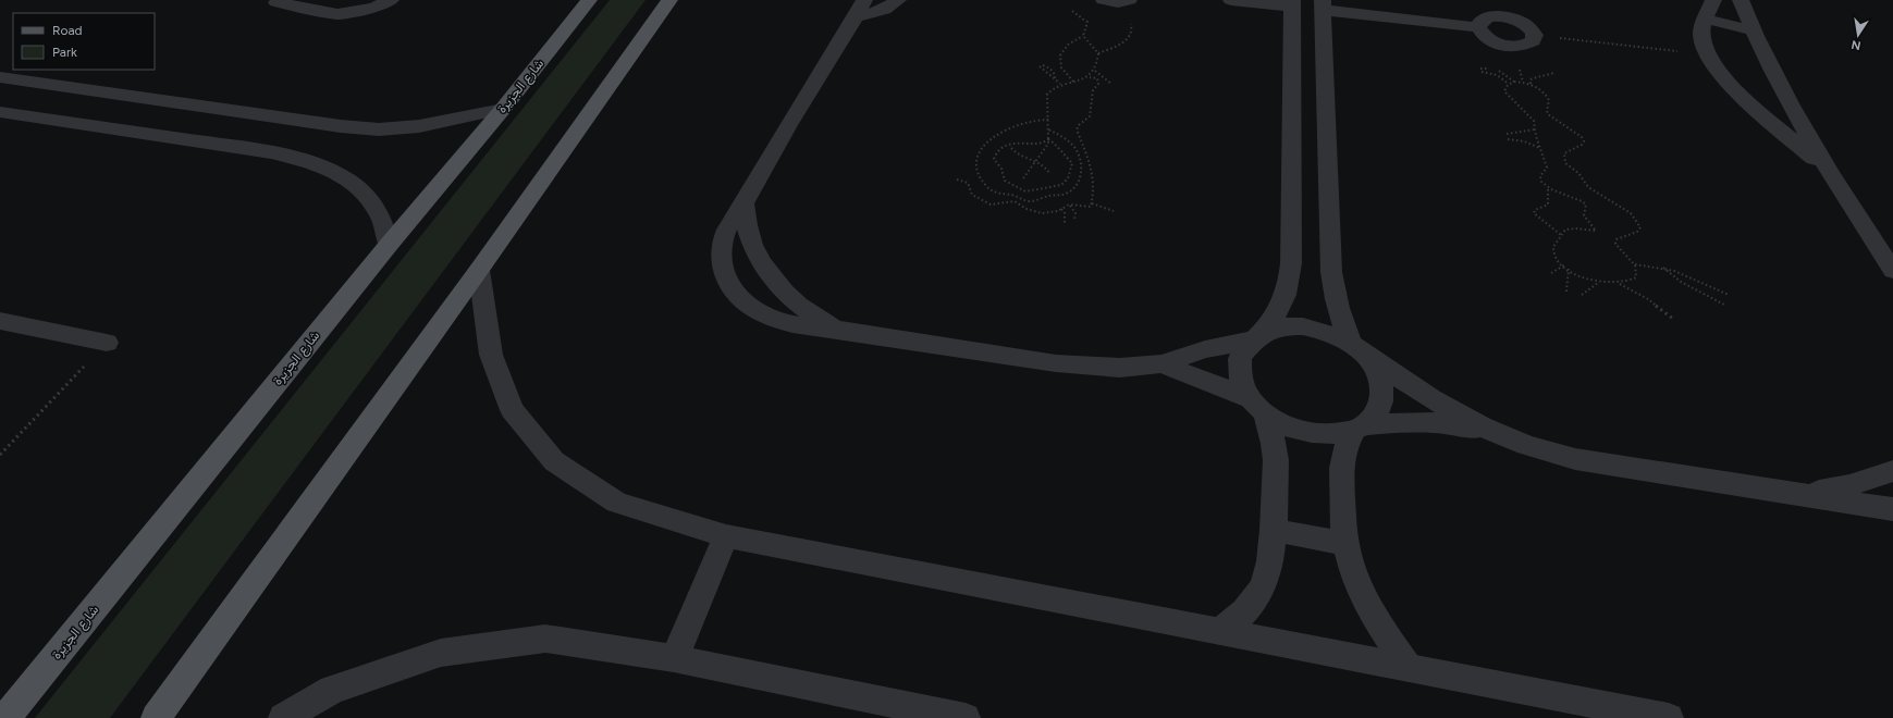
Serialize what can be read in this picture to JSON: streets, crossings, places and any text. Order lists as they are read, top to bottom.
{
  "streets": {
    "main road": ["شارع الجزيرة"]
  },
  "legend": ["Road", "Park"],
  "north": "bottom"
}
